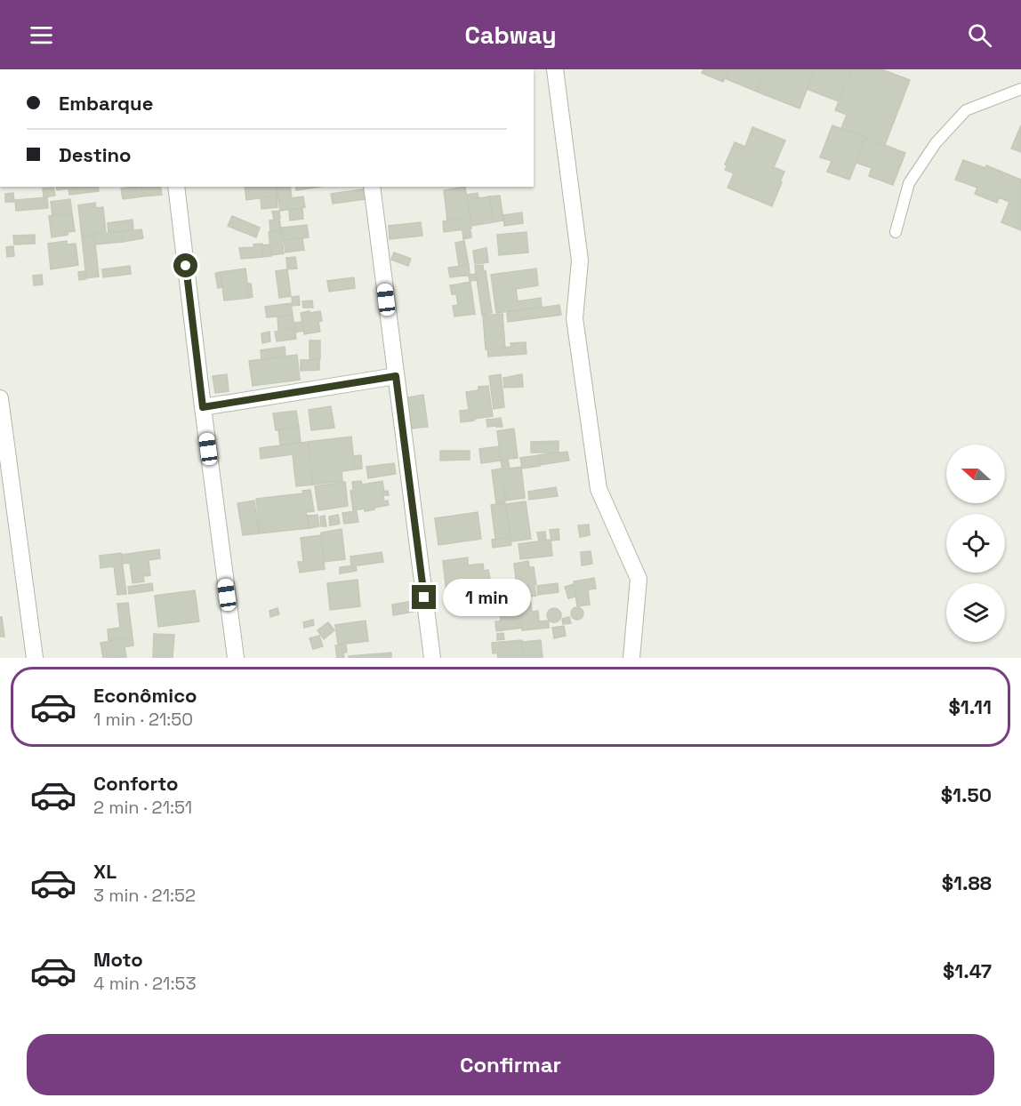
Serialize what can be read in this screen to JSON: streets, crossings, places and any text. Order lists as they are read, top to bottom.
{
  "north": "left",
  "page": {
    "header": "Cabway",
    "banner": ["Embarque", "Destino"],
    "bubble": "1 min",
    "list": [
      {
        "name": "Econômico",
        "note": "1 min · 21:50",
        "value": "$1.11"
      },
      {
        "name": "Conforto",
        "note": "2 min · 21:51",
        "value": "$1.50"
      },
      {
        "name": "XL",
        "note": "3 min · 21:52",
        "value": "$1.88"
      },
      {
        "name": "Moto",
        "note": "4 min · 21:53",
        "value": "$1.47"
      }
    ],
    "buttons": "Confirmar"
  }
}
